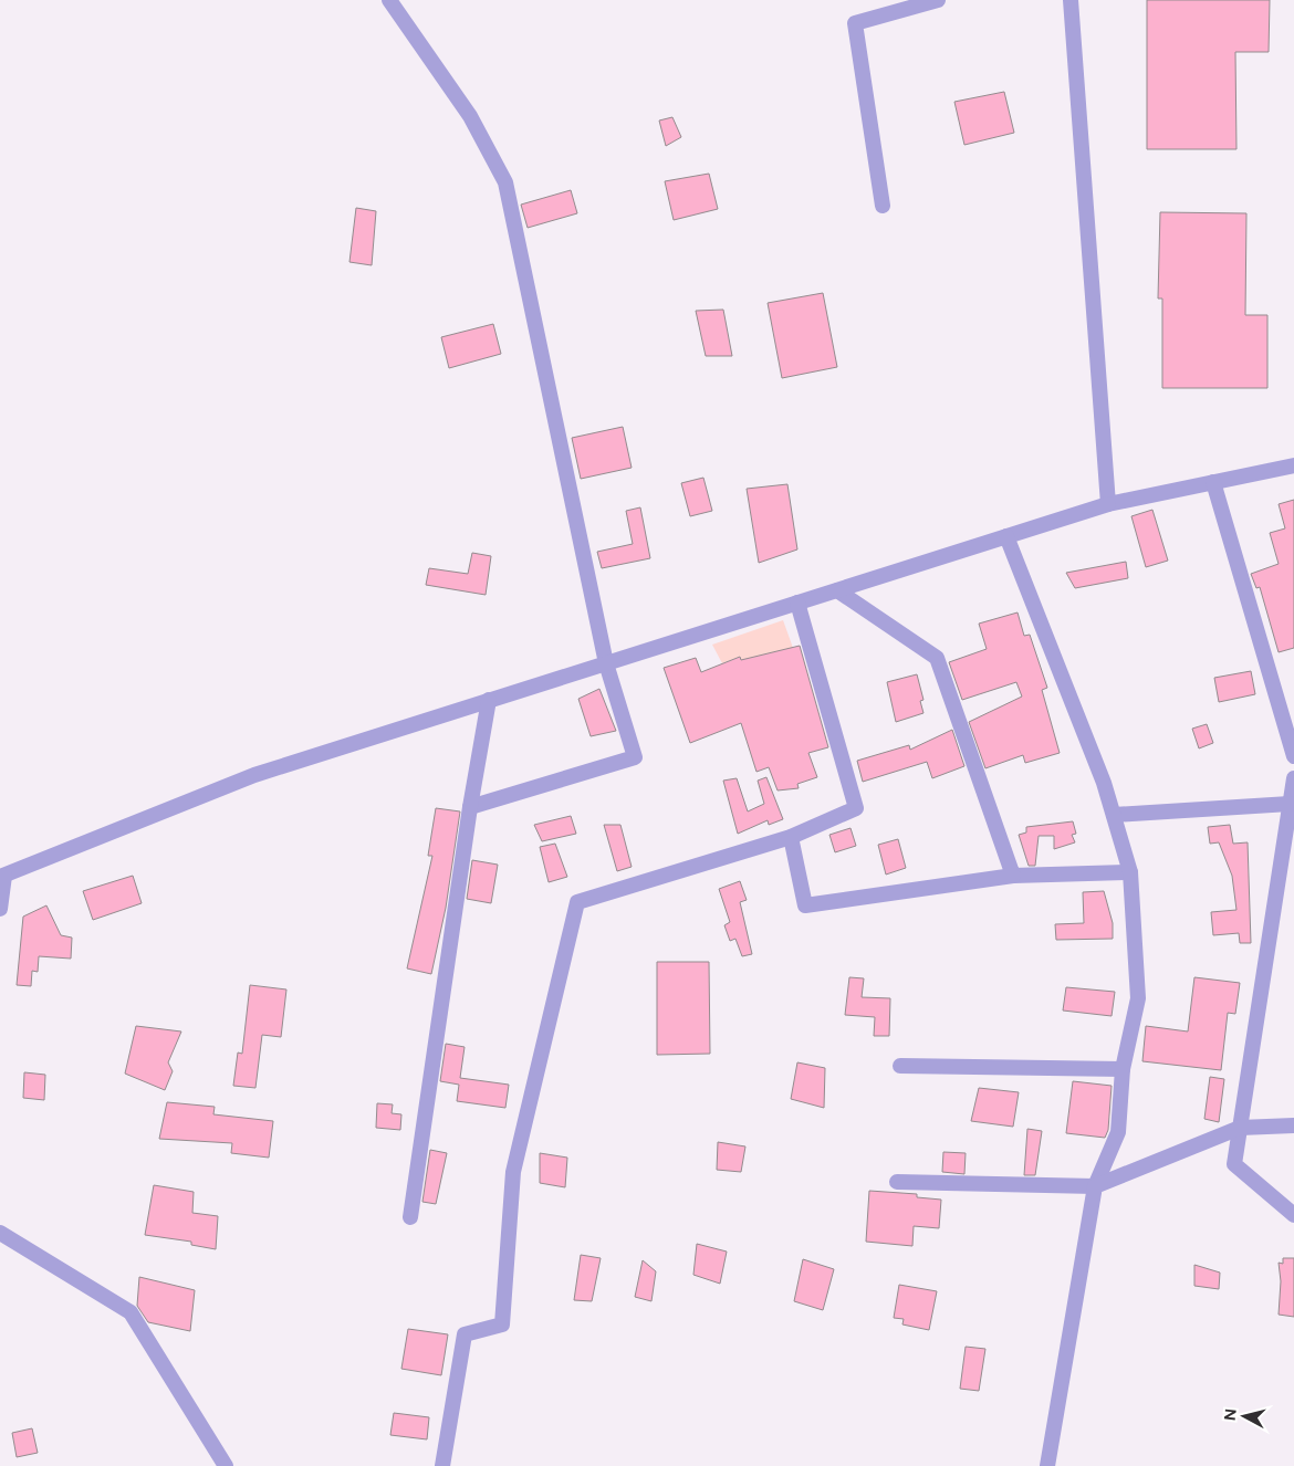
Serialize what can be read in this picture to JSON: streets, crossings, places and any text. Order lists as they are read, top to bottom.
{
  "north": "left"
}
